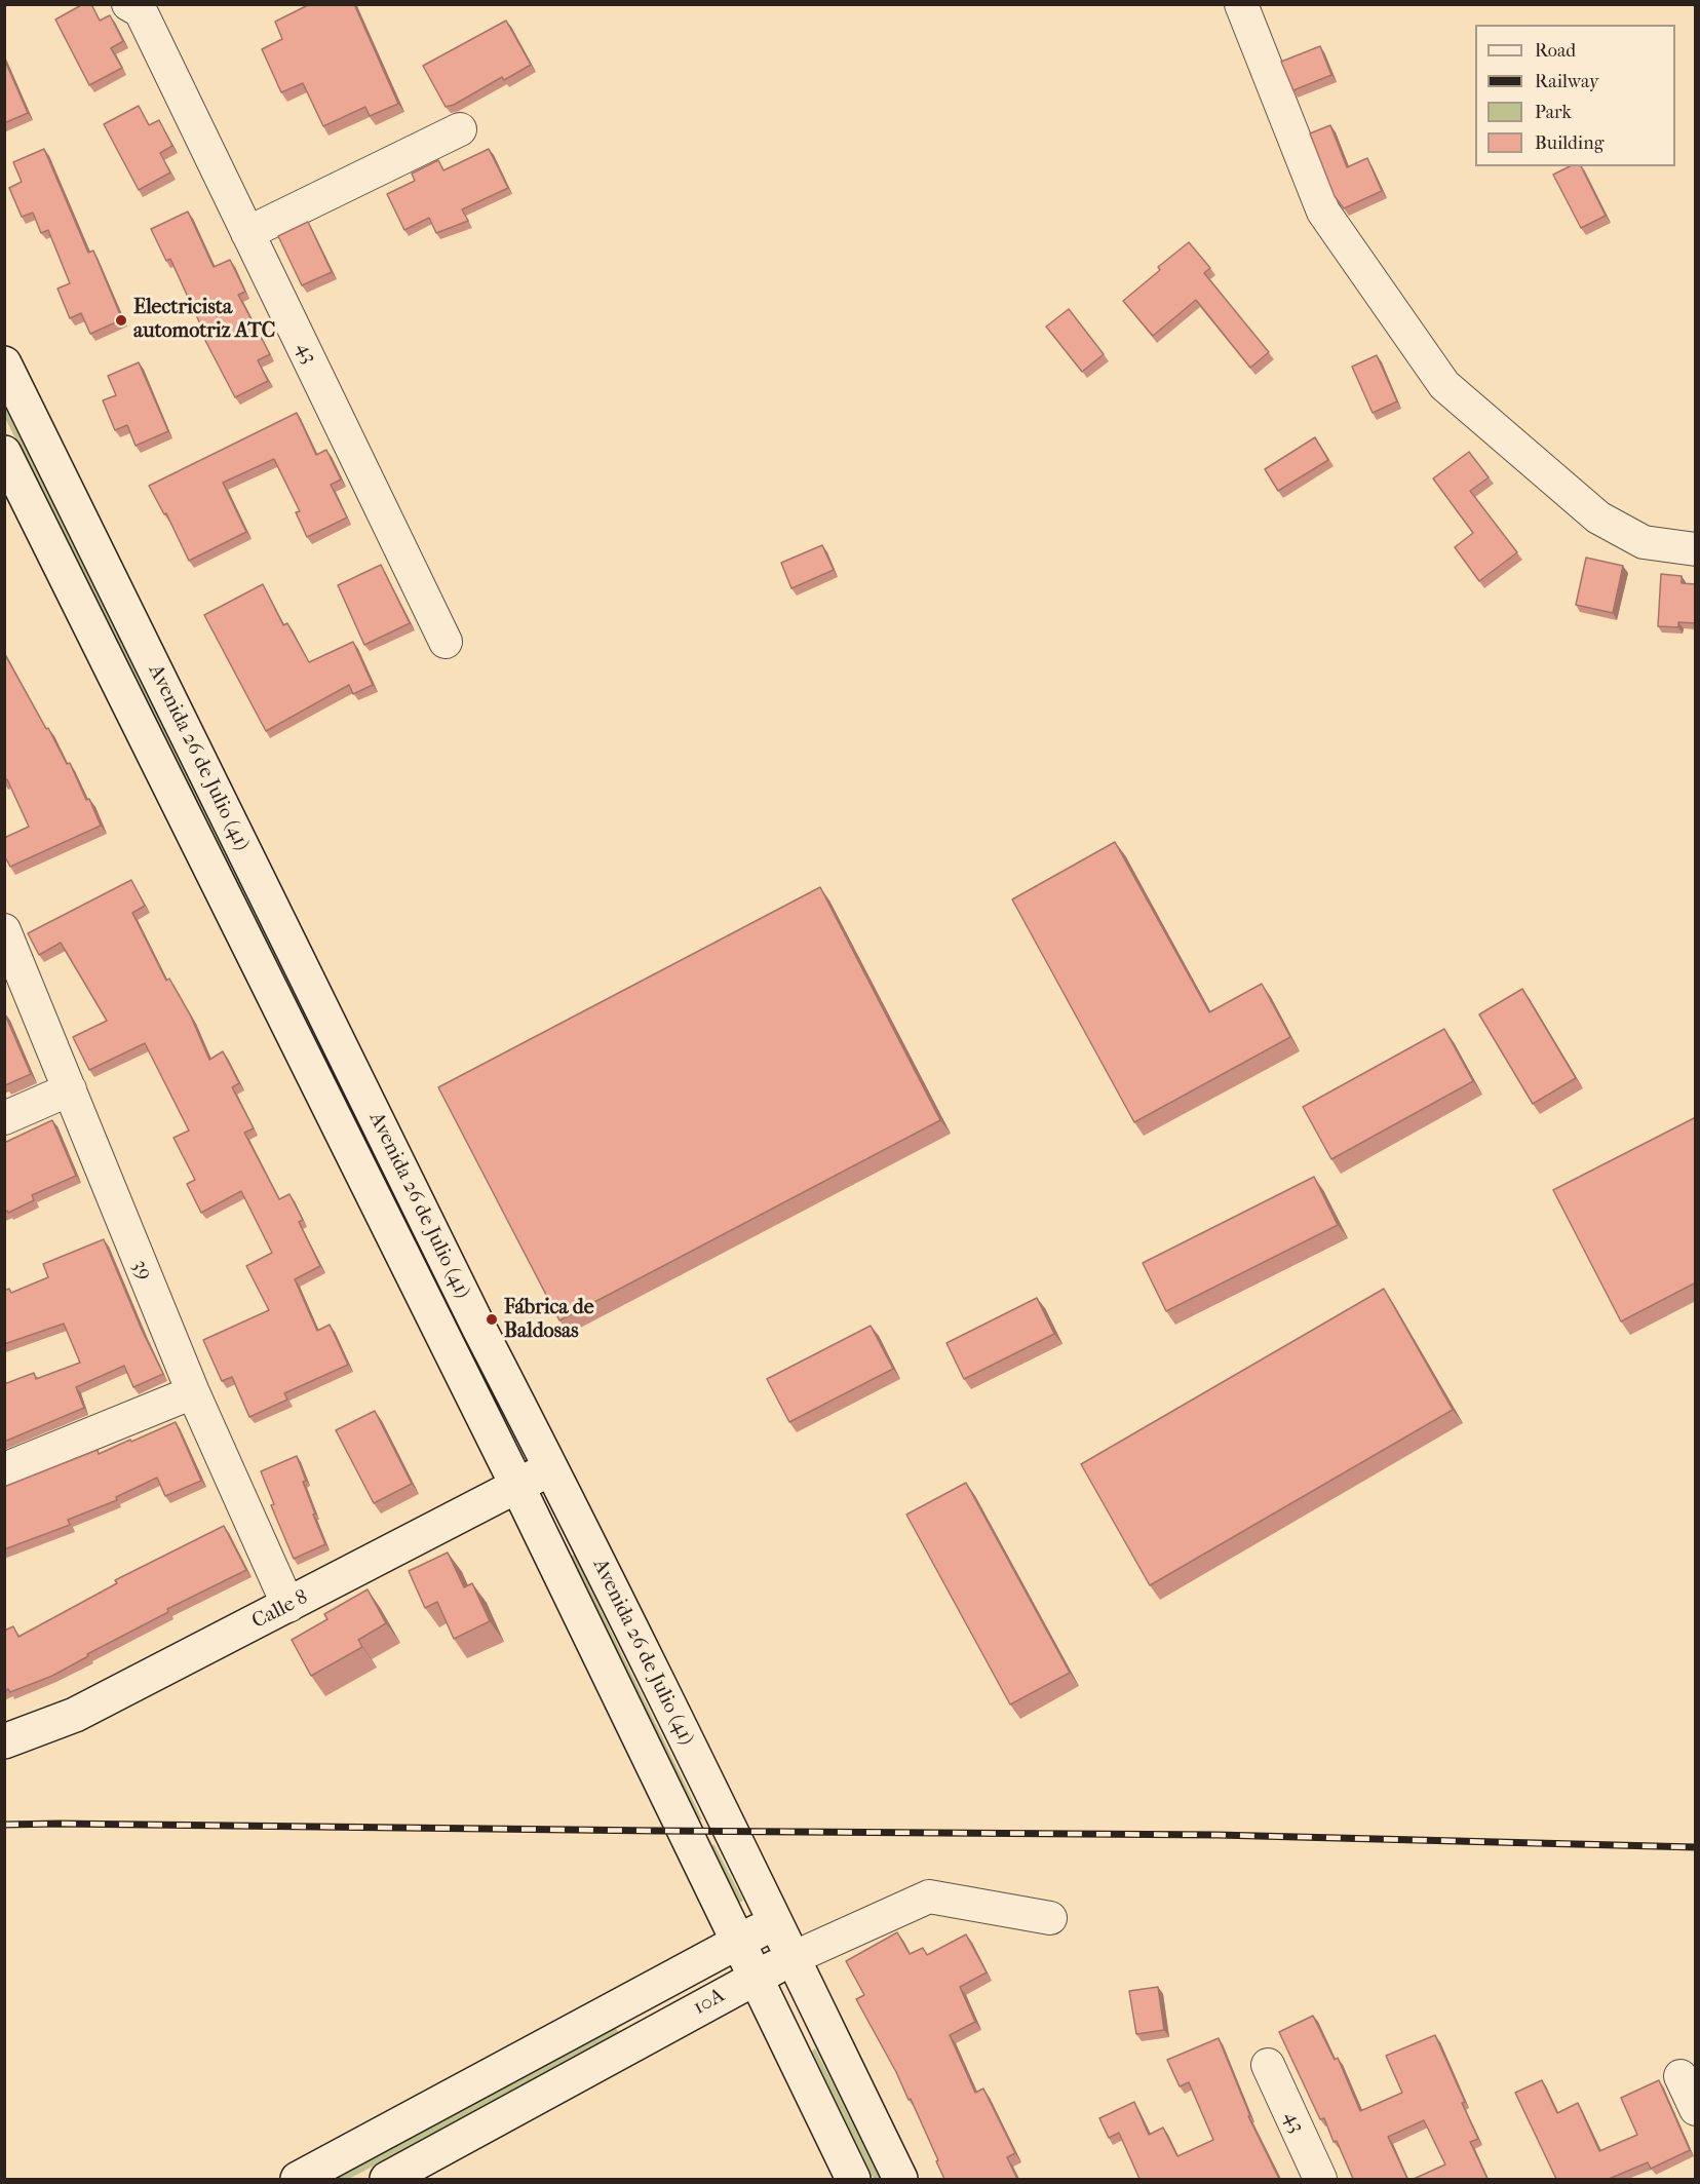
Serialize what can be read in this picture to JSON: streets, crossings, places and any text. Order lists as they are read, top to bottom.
{
  "streets": {
    "main road": ["Avenida 26 de Julio (41)", "Calle 8", "10A"],
    "street": ["43", "39"]
  },
  "crossings": [
    ["Avenida 26 de Julio (41)", "Calle 8"],
    ["Avenida 26 de Julio (41)", "10A"],
    ["39", "Calle 8"]
  ],
  "places": ["Electricista automotriz ATC", "Fábrica de Baldosas"],
  "legend": [
    "Road",
    "Railway",
    "Park",
    "Building"
  ]
}
